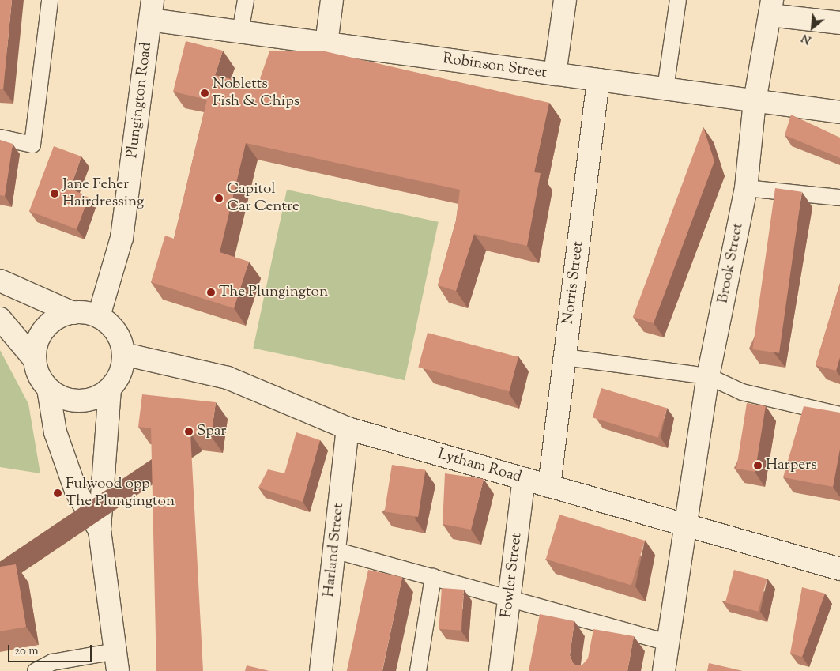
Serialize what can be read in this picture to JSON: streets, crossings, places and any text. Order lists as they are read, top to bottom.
{
  "streets": {
    "street": [
      "Robinson Street",
      "Plungington Road",
      "Brook Street",
      "Norris Street",
      "Lytham Road",
      "Harland Street",
      "Fowler Street"
    ]
  },
  "crossings": [
    ["Robinson Street", "Plungington Road"],
    ["Robinson Street", "Brook Street"],
    ["Robinson Street", "Norris Street"],
    ["Plungington Road", "Lytham Road"],
    ["Brook Street", "Lytham Road"],
    ["Norris Street", "Lytham Road"],
    ["Lytham Road", "Harland Street"],
    ["Lytham Road", "Fowler Street"]
  ],
  "places": [
    "Nobletts Fish & Chips",
    "Jane Feher Hairdressing",
    "Capitol Car Centre",
    "The Plungington",
    "Spar",
    "Harpers",
    "Fulwood opp The Plungington"
  ],
  "scale_bar": "20 m",
  "north": "bottom left"
}
